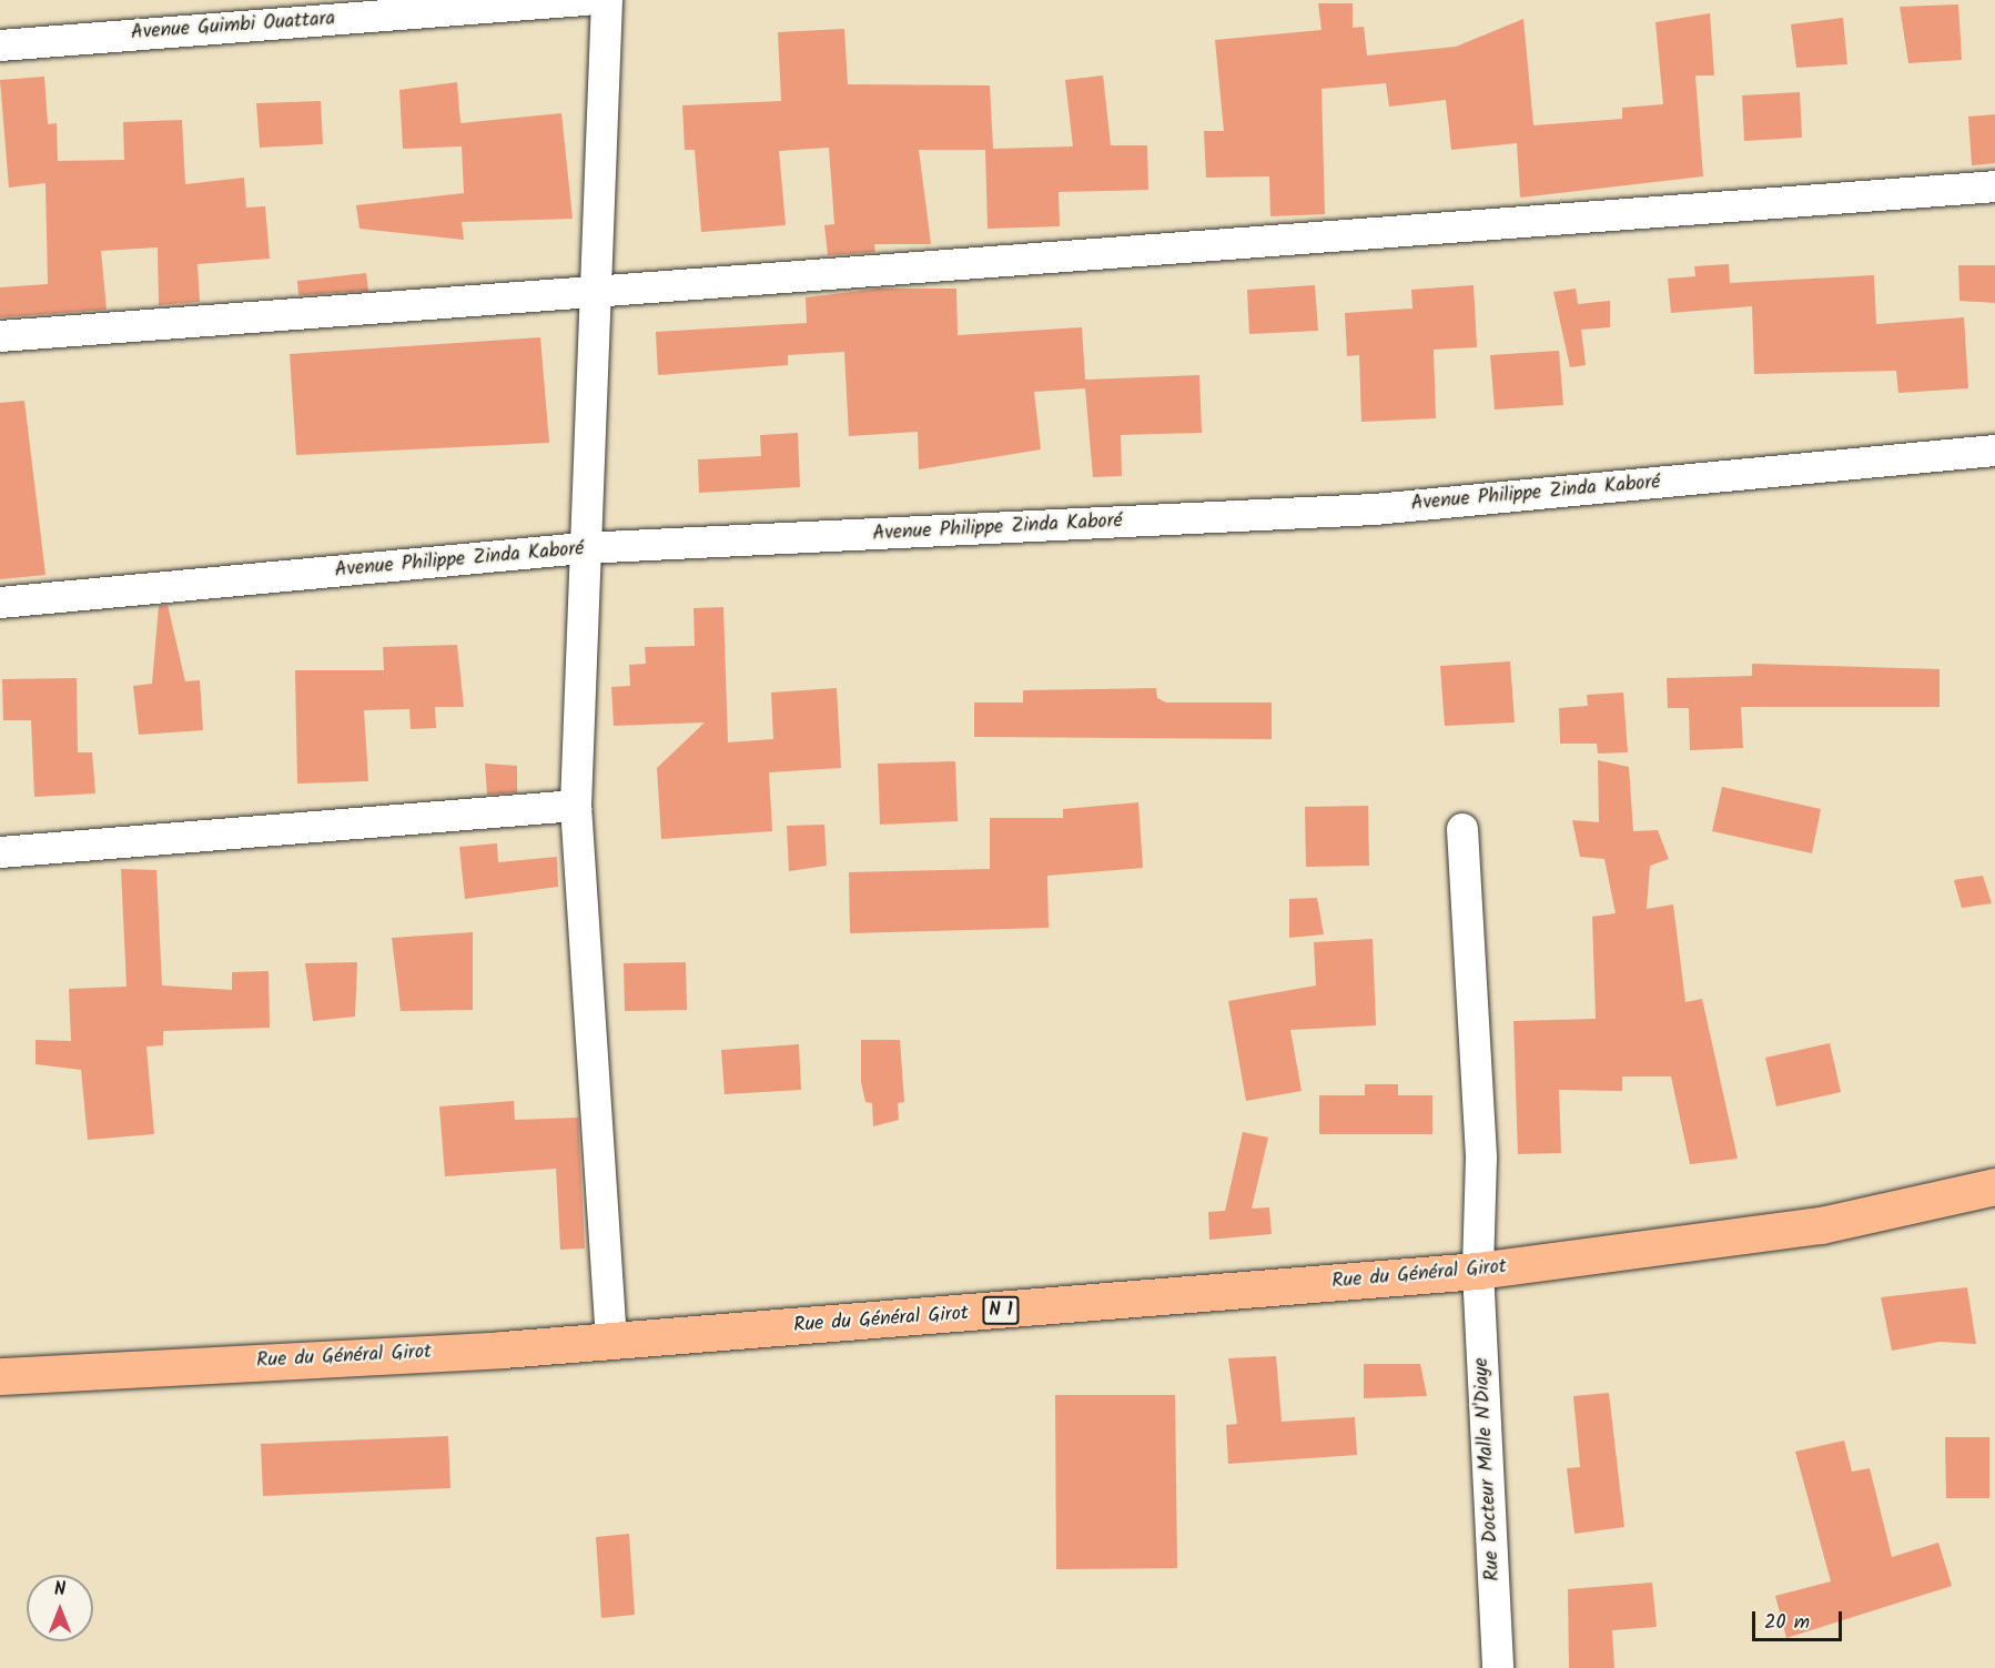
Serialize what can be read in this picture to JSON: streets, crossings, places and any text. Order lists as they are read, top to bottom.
{
  "streets": {
    "highway": ["Rue du Général Girot", "N 1"],
    "street": ["Avenue Guimbi Ouattara", "Avenue Philippe Zinda Kaboré", "Rue Docteur Malle N'Diaye"]
  },
  "crossings": [
    ["Rue du Général Girot", "Rue Docteur Malle N'Diaye"]
  ],
  "scale_bar": "20 m",
  "north": "top"
}
